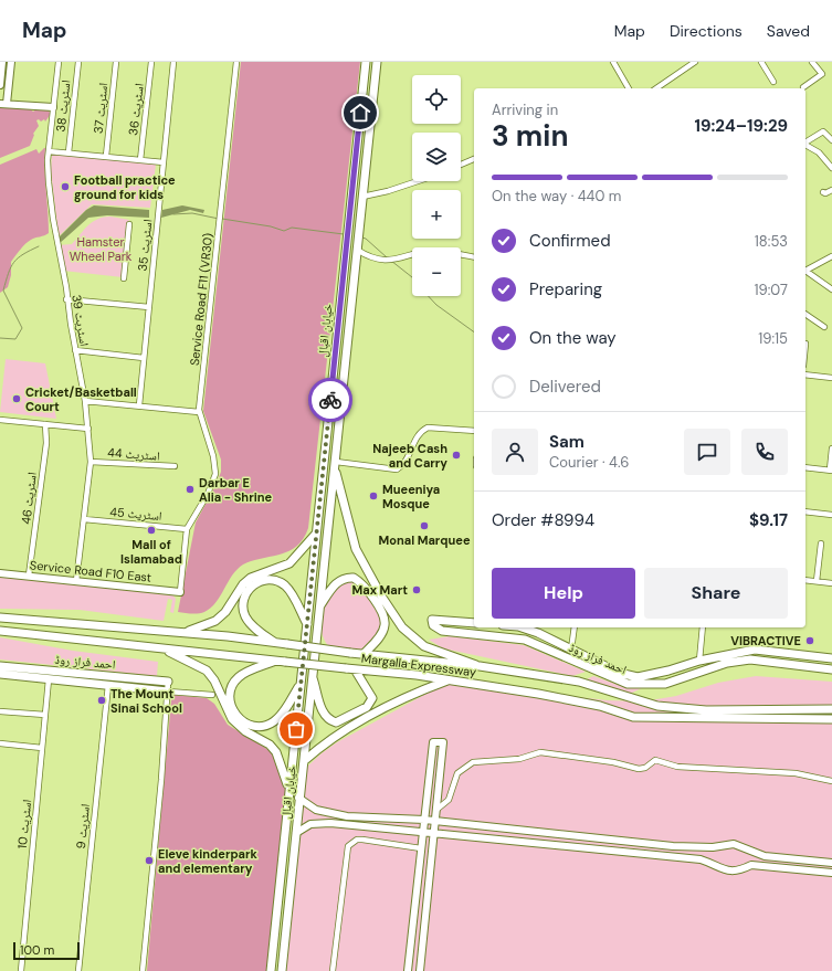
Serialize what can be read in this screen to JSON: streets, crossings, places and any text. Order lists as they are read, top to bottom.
{
  "streets": {
    "main road": ["خیابان اقبال", "احمد فراز روڈ", "Margalla Expressway"],
    "street": [
      "اسٹریٹ 38",
      "اسٹریٹ 37",
      "اسٹریٹ 36",
      "اسٹریٹ 35",
      "Service Road F11 (VR30)",
      "اسٹریٹ 39",
      "اسٹریٹ 44",
      "اسٹریٹ 46",
      "اسٹریٹ 45",
      "Service Road F10 East",
      "اسٹریٹ 10",
      "اسٹریٹ 9"
    ]
  },
  "crossings": [
    ["Service Road F11 (VR30)", "اسٹریٹ 45"],
    ["اسٹریٹ 39", "اسٹریٹ 44"],
    ["اسٹریٹ 39", "اسٹریٹ 45"],
    ["اسٹریٹ 39", "Service Road F10 East"],
    ["اسٹریٹ 46", "Service Road F10 East"],
    ["احمد فراز روڈ", "اسٹریٹ 10"],
    ["احمد فراز روڈ", "اسٹریٹ 9"]
  ],
  "parks": ["Hamster Wheel Park"],
  "places": [
    "Football practice ground for kids",
    "Cricket/Basketball Court",
    "Najeeb Cash and Carry",
    "Darbar E Alia - Shrine",
    "Mueeniya Mosque",
    "Monal Marquee",
    "Mall of Islamabad",
    "Max Mart",
    "VIBRACTIVE",
    "The Mount Sinai School",
    "Eleve kinderpark and elementary"
  ],
  "scale_bar": "100 m",
  "page": {
    "header": "Map",
    "nav": ["Map", "Directions", "Saved"],
    "map_buttons": ["+", "−"],
    "heading": ["3 min", "Arriving in", "19:24–19:29"],
    "panel": [
      "Sam",
      "Courier · 4.6",
      "Order #8994",
      "$9.17"
    ],
    "bar": "On the way · 440 m",
    "list": [
      ["Confirmed", "18:53"],
      ["Preparing", "19:07"],
      ["On the way", "19:15"],
      "Delivered"
    ],
    "buttons": ["Help", "Share"],
    "scale": "100 m"
  }
}
